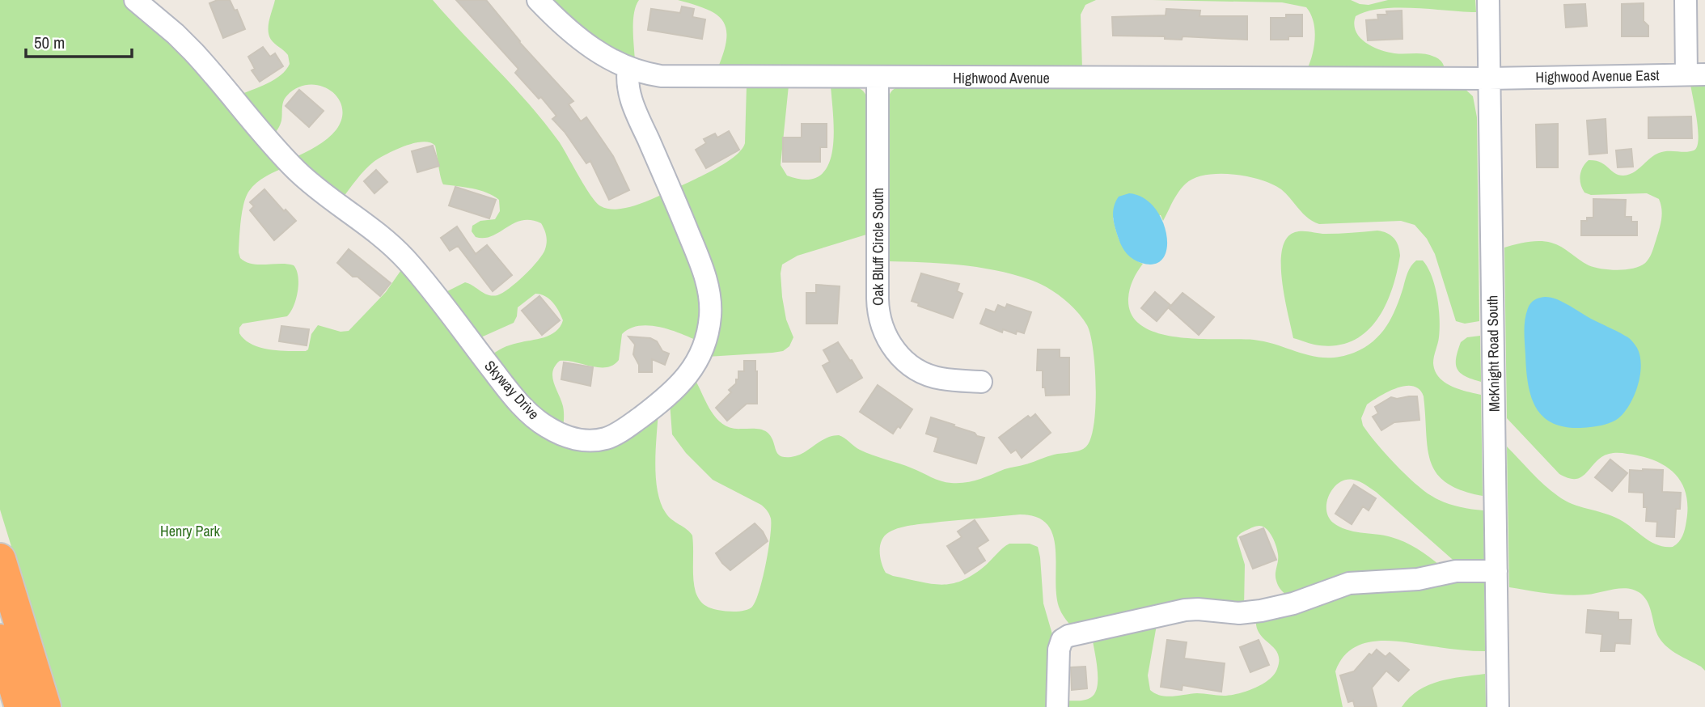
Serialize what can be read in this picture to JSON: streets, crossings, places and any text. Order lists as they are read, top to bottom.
{
  "streets": {
    "street": [
      "Highwood Avenue East",
      "Highwood Avenue",
      "Oak Bluff Circle South",
      "McKnight Road South",
      "Skyway Drive"
    ]
  },
  "crossings": [
    ["Highwood Avenue East", "Highwood Avenue"],
    ["Highwood Avenue East", "McKnight Road South"],
    ["Highwood Avenue", "Oak Bluff Circle South"],
    ["Highwood Avenue", "McKnight Road South"],
    ["Highwood Avenue", "Skyway Drive"]
  ],
  "parks": ["Henry Park"],
  "scale_bar": "50 m"
}
